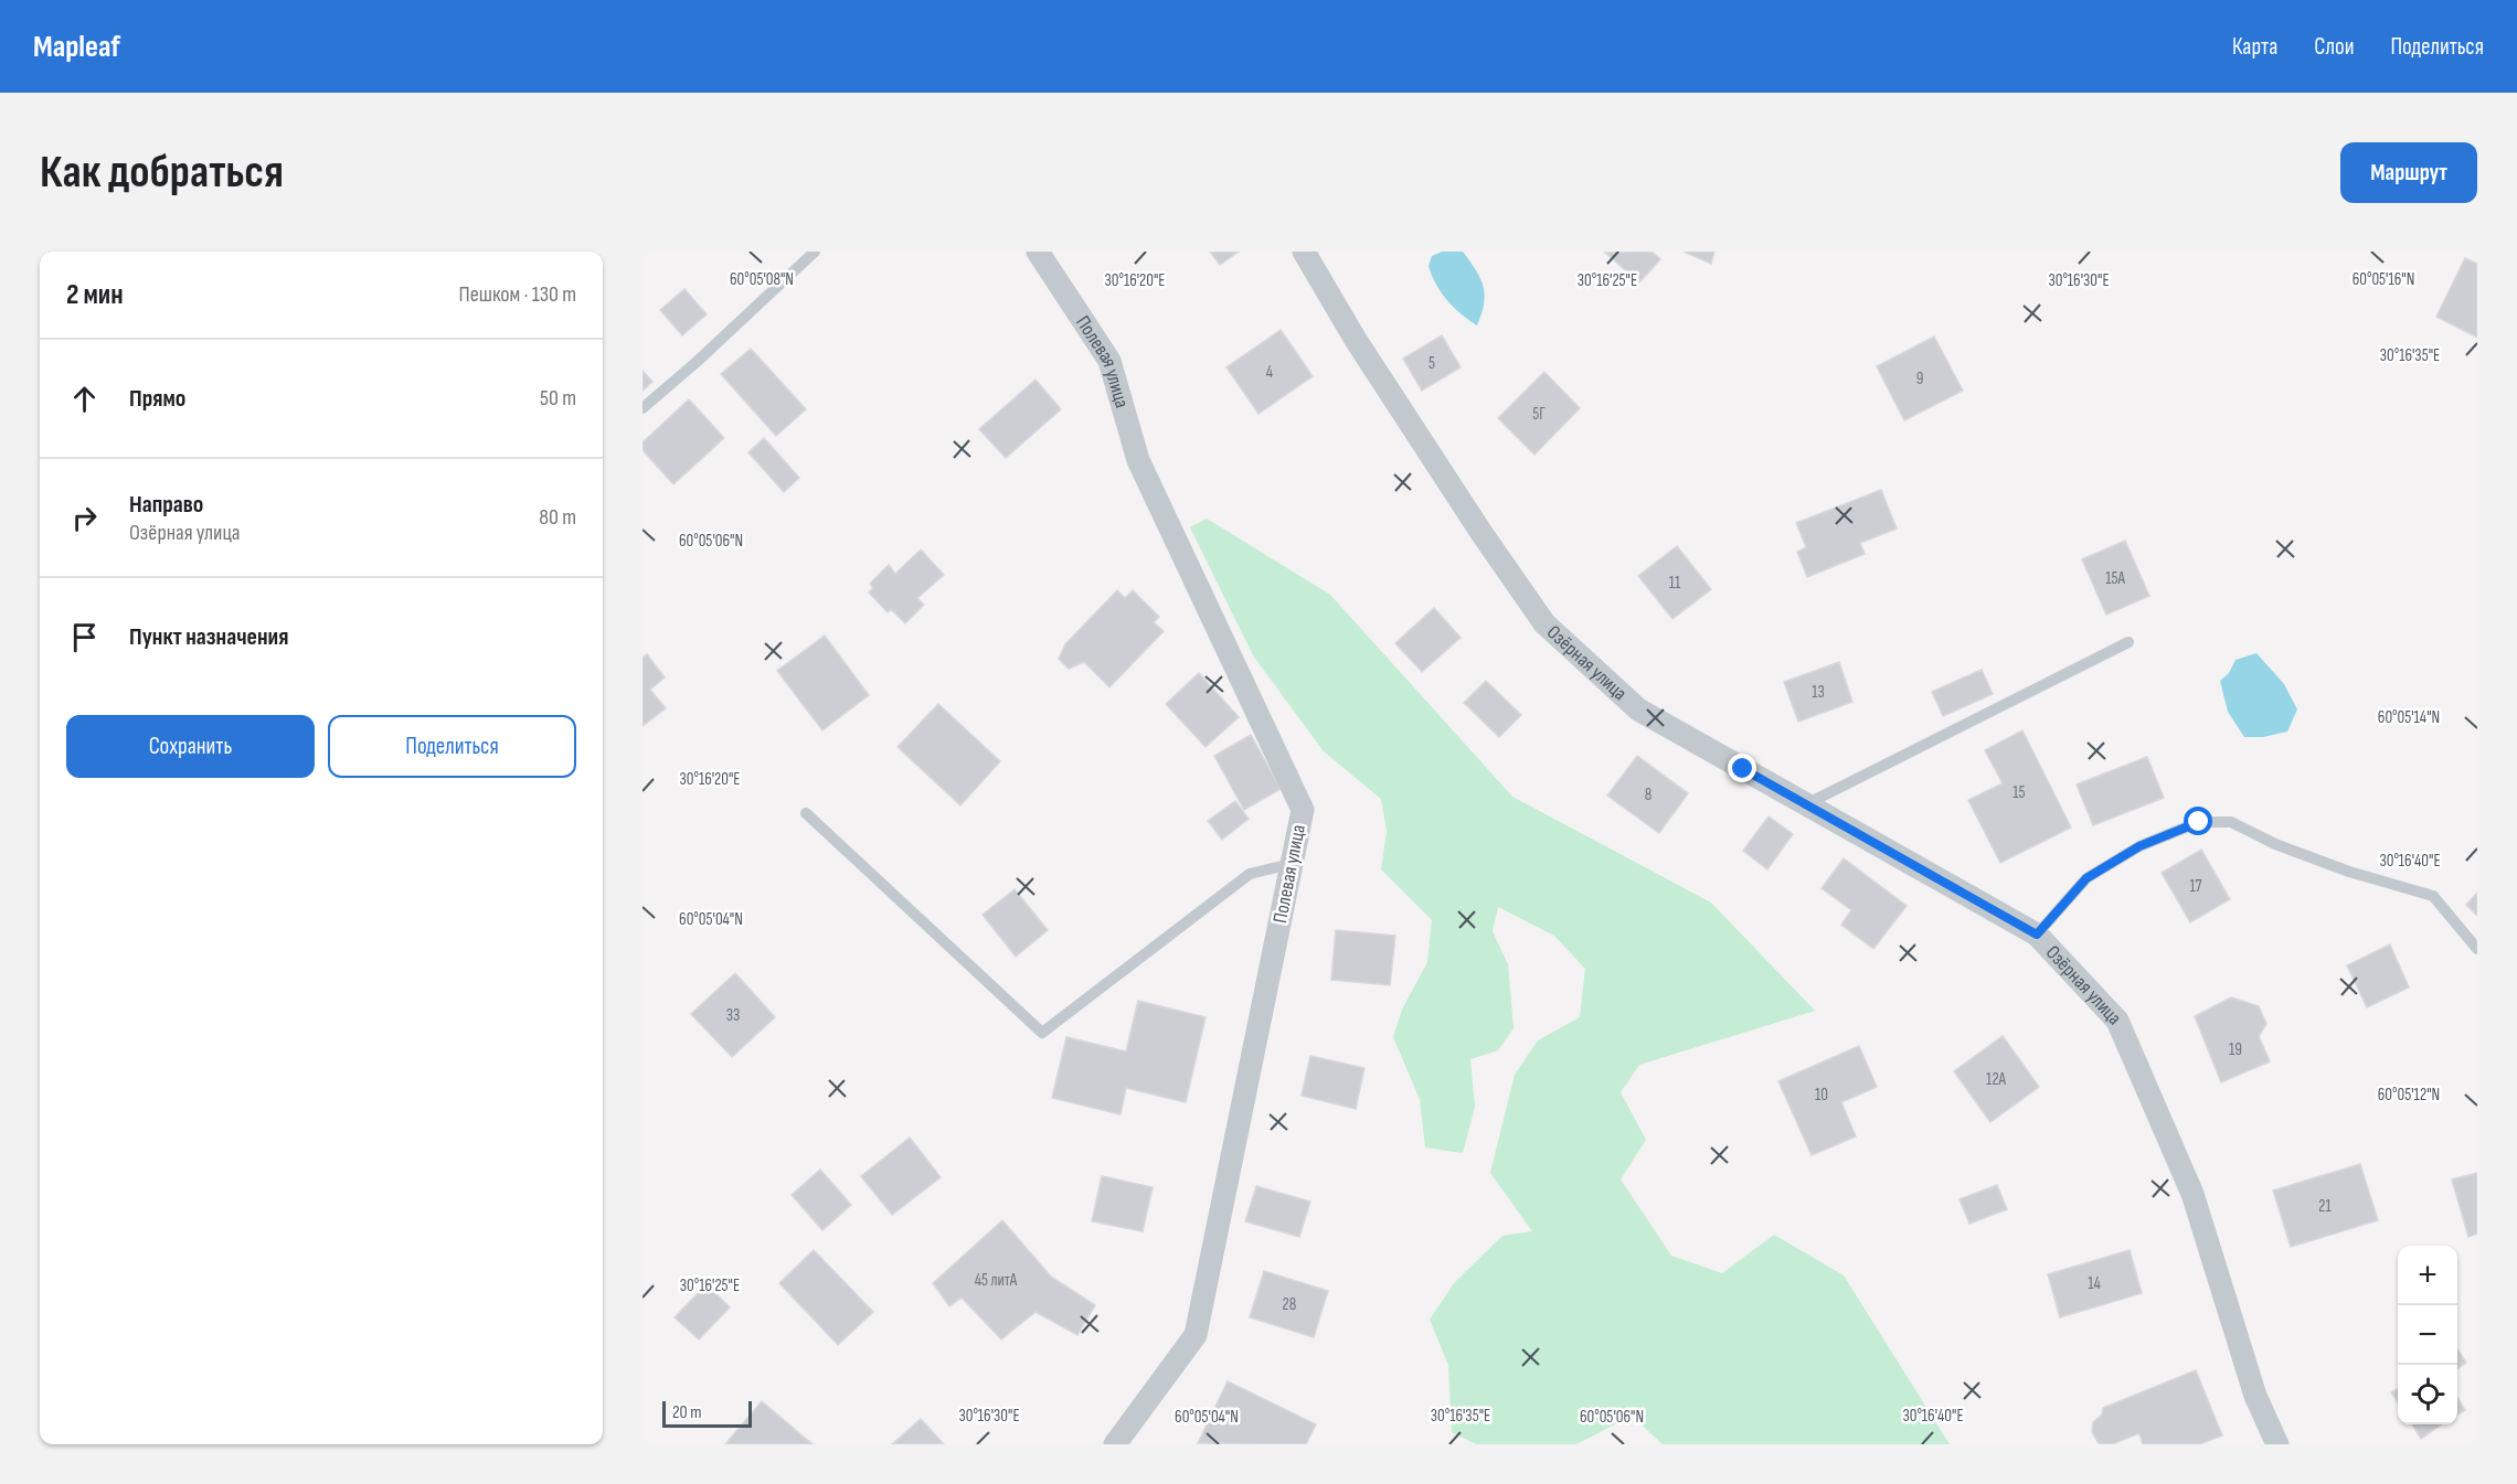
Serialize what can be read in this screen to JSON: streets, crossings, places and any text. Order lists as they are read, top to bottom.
{
  "streets": {
    "street": ["Полевая улица", "Озёрная улица"]
  },
  "house_numbers": [
    "5",
    "4",
    "9",
    "5Г",
    "15А",
    "11",
    "13",
    "15",
    "8",
    "17",
    "33",
    "19",
    "12А",
    "10",
    "21",
    "45 литА",
    "14",
    "28"
  ],
  "scale_bar": "20 m",
  "page": {
    "header": "Mapleaf",
    "nav": ["Карта", "Слои", "Поделиться"],
    "buttons": [
      "Маршрут",
      ["Сохранить", "Поделиться"]
    ],
    "title": "Как добраться",
    "heading": ["2 мин", "Пешком · 130 m"],
    "list": [
      ["Прямо", "50 m"],
      ["Направо", "Озёрная улица", "80 m"],
      "Пункт назначения"
    ],
    "map_buttons": ["+", "−"],
    "scale": "20 m"
  },
  "coordinates": [
    "60°05'16\"N",
    "60°05'08\"N",
    "30°16'20\"E",
    "30°16'25\"E",
    "30°16'30\"E",
    "30°16'35\"E",
    "60°05'06\"N",
    "60°05'14\"N",
    "30°16'40\"E",
    "60°05'04\"N",
    "60°05'12\"N"
  ]
}
